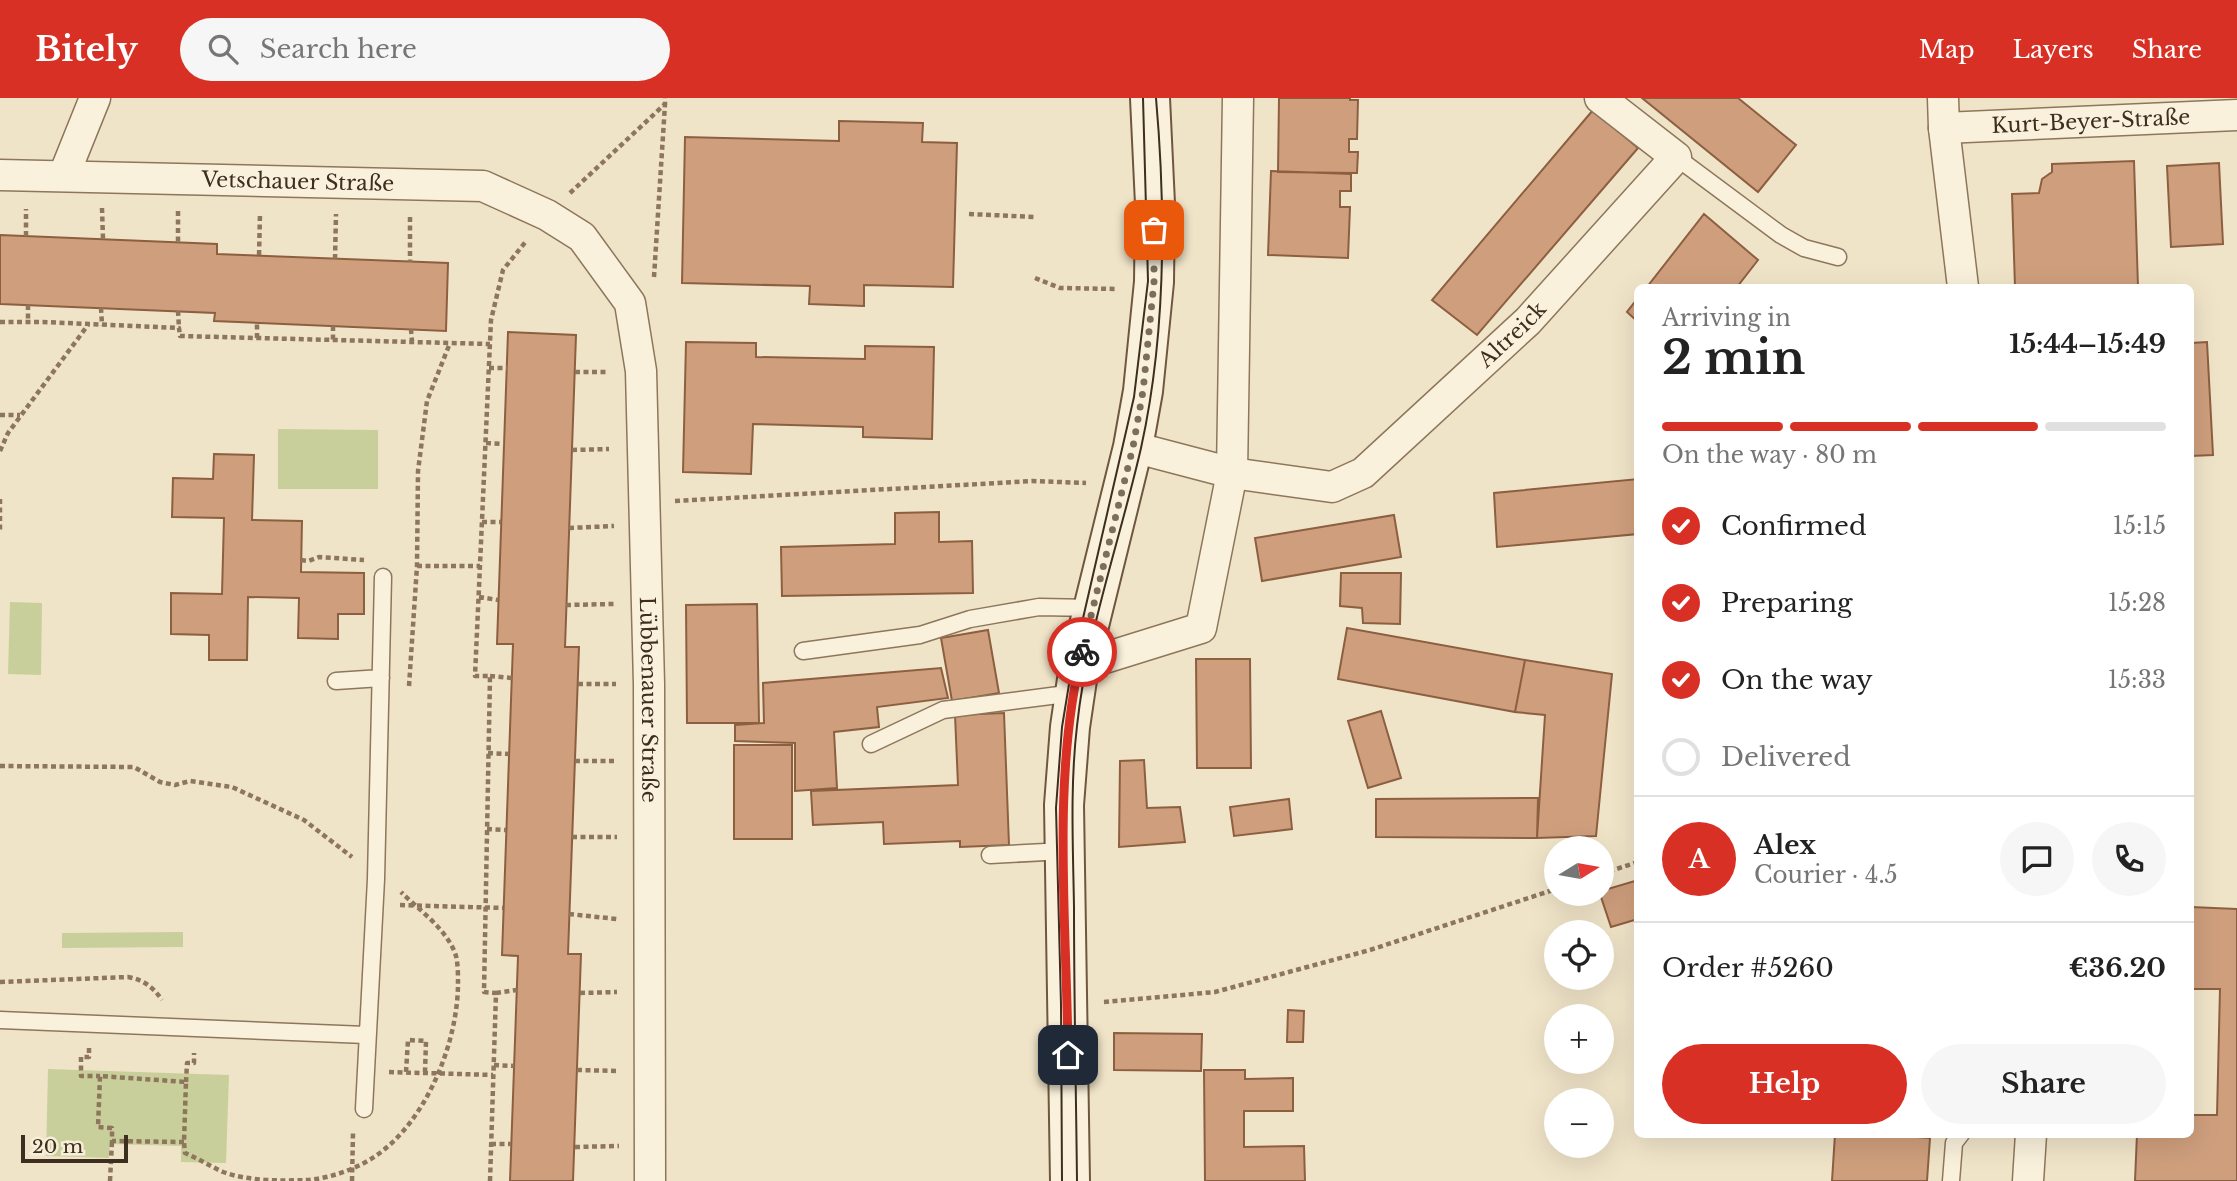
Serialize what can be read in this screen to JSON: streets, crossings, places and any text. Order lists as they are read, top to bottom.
{
  "streets": {
    "street": [
      "Kurt-Beyer-Straße",
      "Vetschauer Straße",
      "Altreick",
      "Lübbenauer Straße"
    ]
  },
  "crossings": [
    ["Vetschauer Straße", "Lübbenauer Straße"]
  ],
  "scale_bar": "20 m",
  "north": "right",
  "page": {
    "header": "Bitely",
    "search": "Search here",
    "nav": ["Map", "Layers", "Share"],
    "heading": ["2 min", "Arriving in", "15:44–15:49"],
    "panel": [
      "Alex",
      "Courier · 4.5",
      "Order #5260",
      "€36.20"
    ],
    "bar": "On the way · 80 m",
    "list": [
      ["Confirmed", "15:15"],
      ["Preparing", "15:28"],
      ["On the way", "15:33"],
      "Delivered"
    ],
    "round": "A",
    "map_buttons": ["+", "−"],
    "buttons": ["Help", "Share"],
    "scale": "20 m"
  }
}
